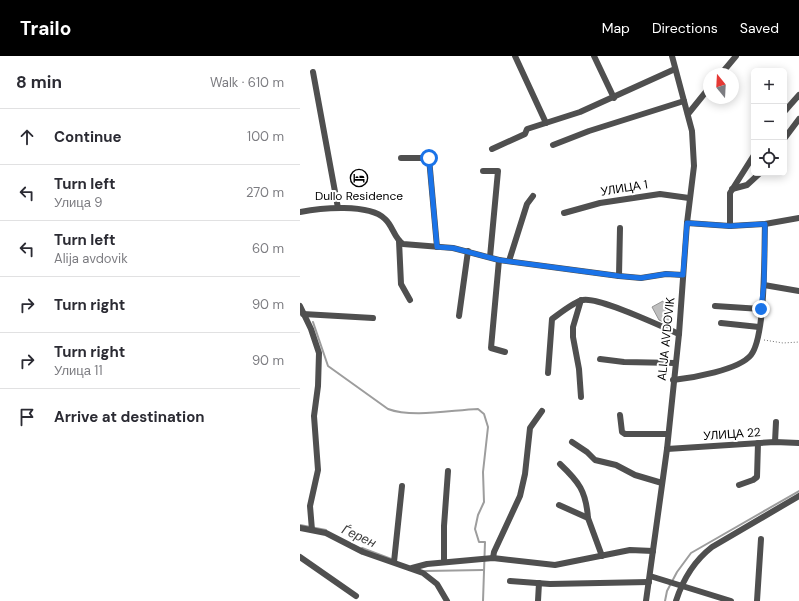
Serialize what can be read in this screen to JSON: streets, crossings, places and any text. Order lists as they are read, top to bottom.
{
  "streets": {
    "street": ["УЛИЦА 1", "ALIJA AVDOVIK", "УЛИЦА 22"]
  },
  "crossings": [
    ["УЛИЦА 1", "ALIJA AVDOVIK"],
    ["ALIJA AVDOVIK", "УЛИЦА 22"]
  ],
  "water": ["Ѓерен"],
  "places": {
    "hotel": ["Dullo Residence"]
  },
  "north": "top",
  "page": {
    "header": "Trailo",
    "nav": ["Map", "Directions", "Saved"],
    "heading": ["8 min", "Walk · 610 m"],
    "map_buttons": ["+", "−"],
    "list": [
      ["Continue", "100 m"],
      ["Turn left", "Улица 9", "270 m"],
      ["Turn left", "Alija avdovik", "60 m"],
      ["Turn right", "90 m"],
      ["Turn right", "Улица 11", "90 m"],
      "Arrive at destination"
    ]
  }
}
